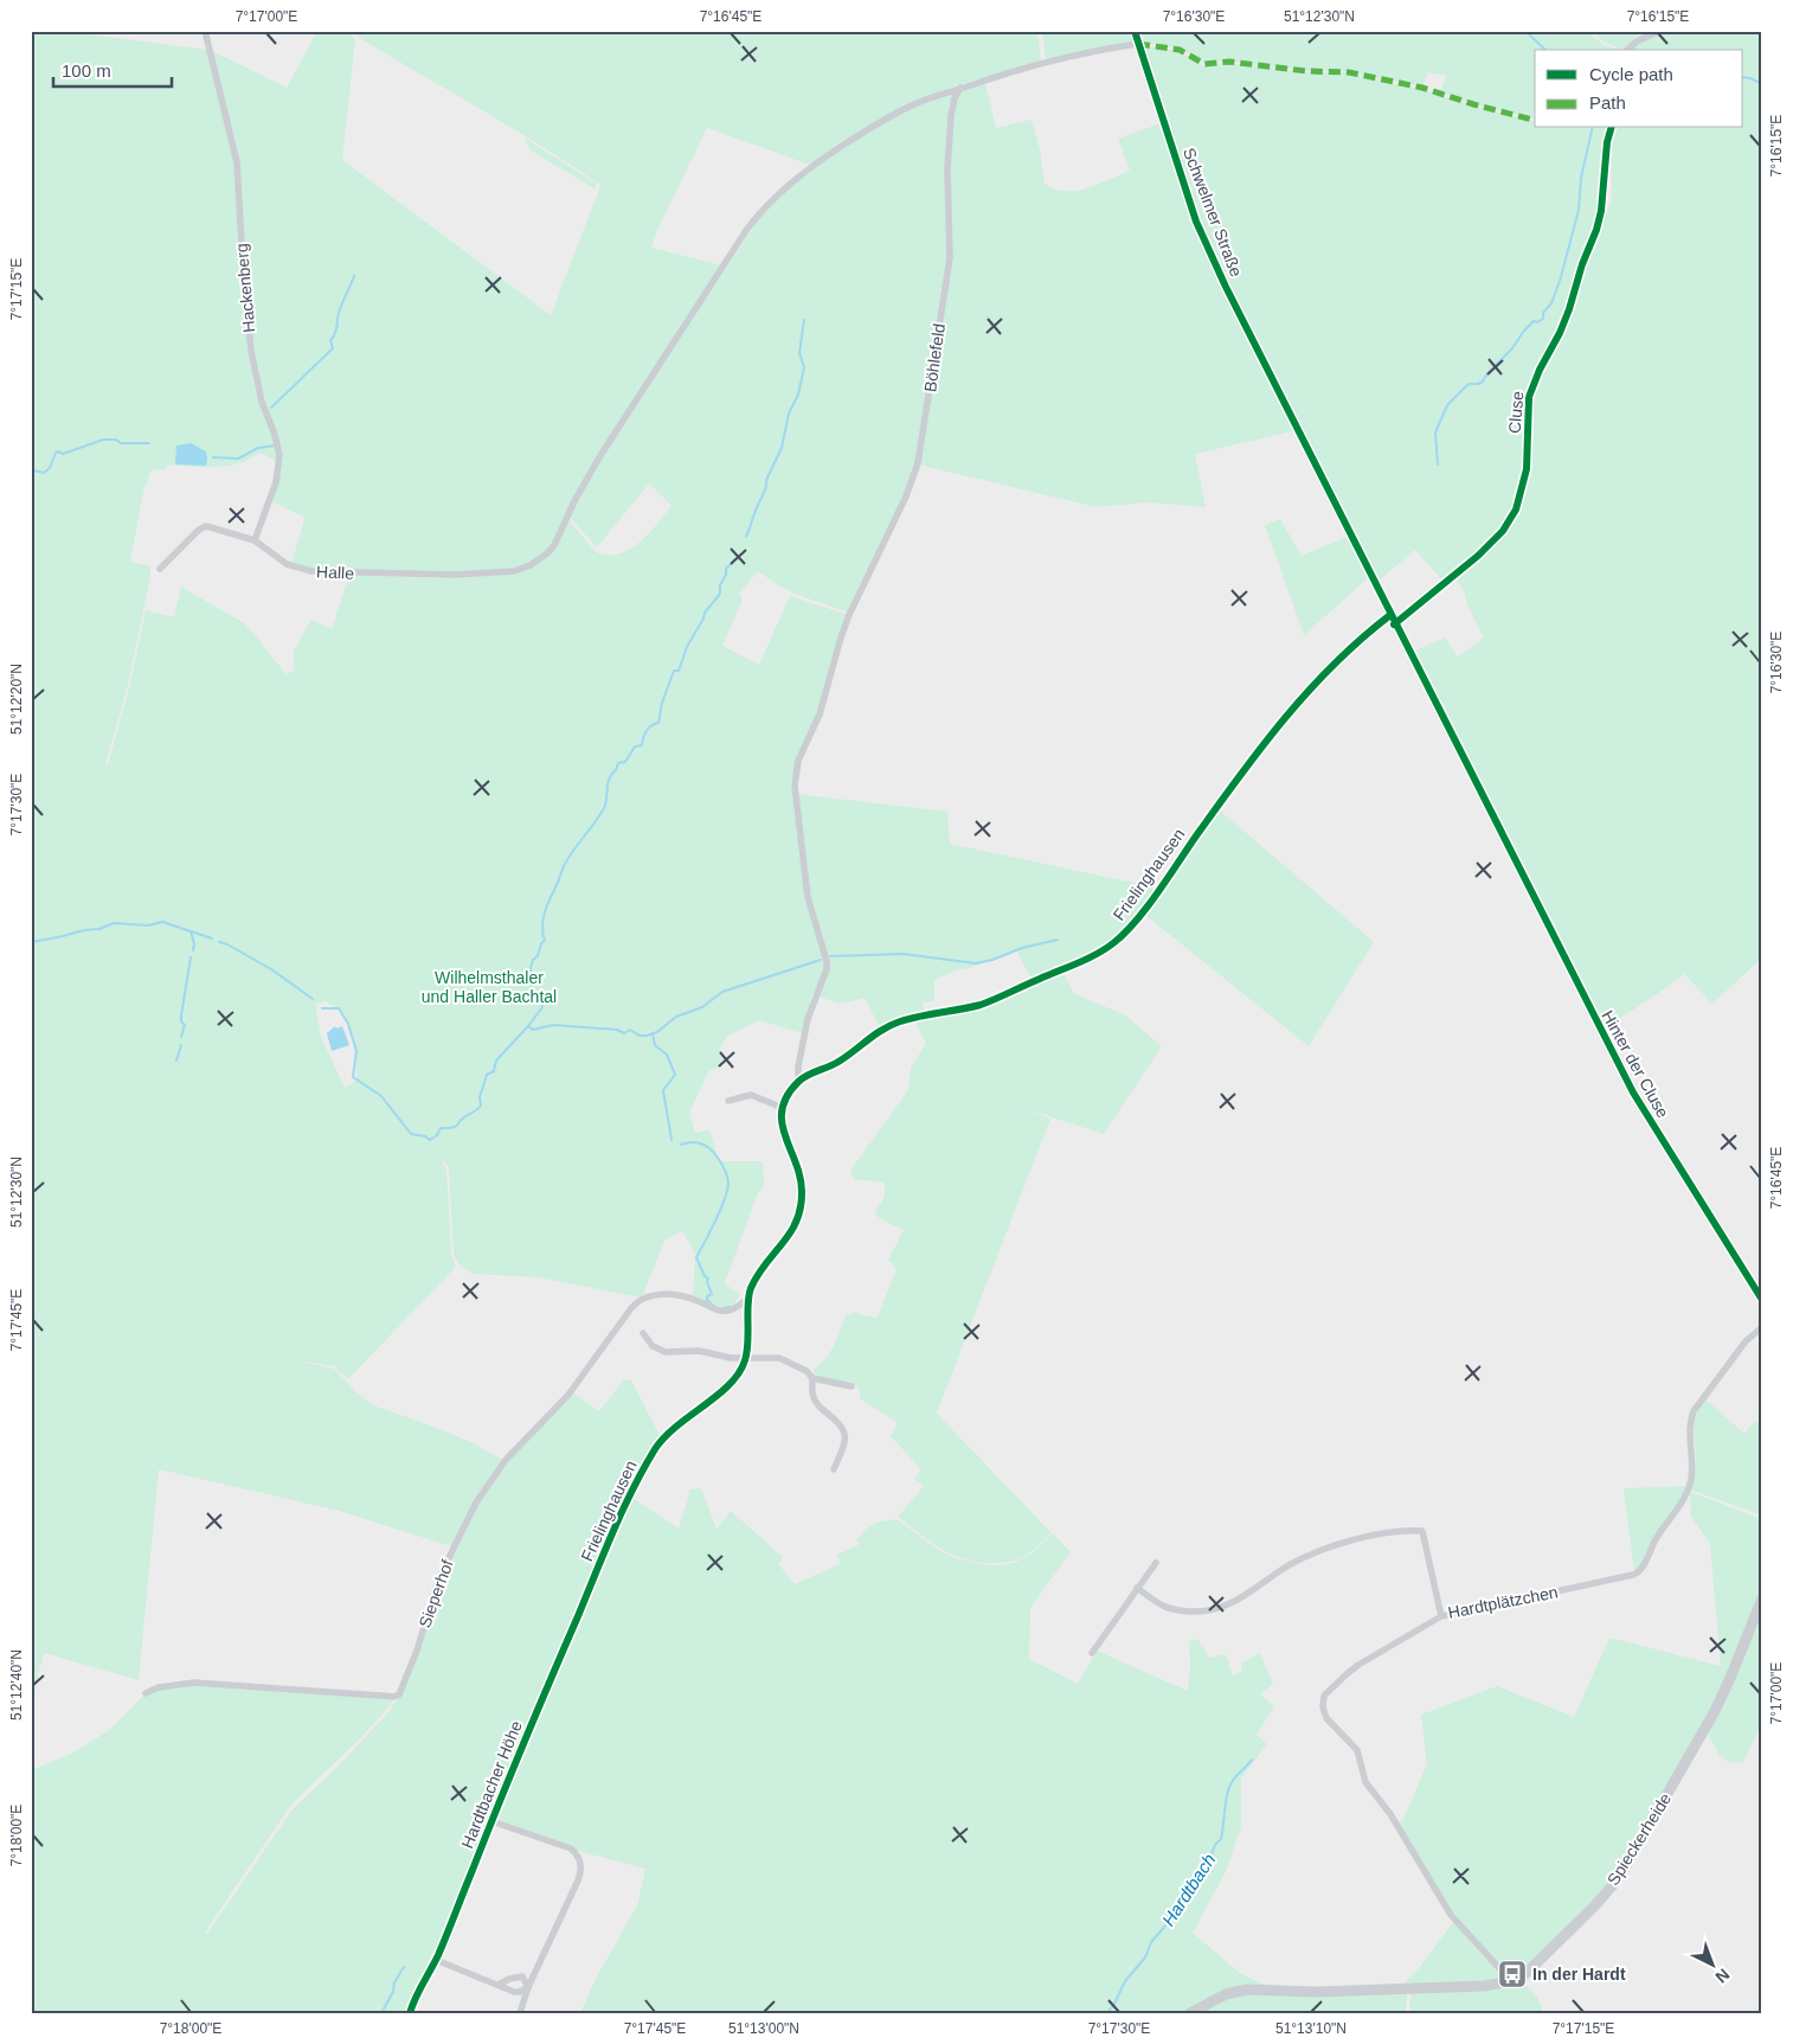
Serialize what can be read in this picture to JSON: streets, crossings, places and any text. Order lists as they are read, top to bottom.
{
  "streets": {
    "main road": ["Schwelmer Straße", "Hinter der Cluse", "Spieckerheide"],
    "street": [
      "Hackenberg",
      "Böhlefeld",
      "Cluse",
      "Halle",
      "Frielinghausen",
      "Sieperhof",
      "Hardtplätzchen",
      "Hardtbacher Höhe"
    ]
  },
  "crossings": [
    ["Schwelmer Straße", "Cluse"],
    ["Schwelmer Straße", "Frielinghausen"],
    ["Schwelmer Straße", "Hinter der Cluse"],
    ["Hackenberg", "Halle"],
    ["Böhlefeld", "Halle"],
    ["Böhlefeld", "Frielinghausen"],
    ["Cluse", "Frielinghausen"],
    ["Cluse", "Hinter der Cluse"],
    ["Frielinghausen", "Hinter der Cluse"],
    ["Frielinghausen", "Sieperhof"],
    ["Frielinghausen", "Hardtbacher Höhe"]
  ],
  "water": ["Hardtbach"],
  "parks": ["Wilhelmsthaler und Haller Bachtal"],
  "places": {
    "bus stop": ["In der Hardt"]
  },
  "legend": ["Cycle path", "Path"],
  "scale_bar": "100 m",
  "north": "bottom right",
  "coordinates": [
    "7°17'00\"E",
    "7°16'45\"E",
    "7°16'30\"E",
    "51°12'30\"N",
    "7°16'15\"E",
    "7°17'15\"E",
    "51°12'20\"N",
    "7°17'30\"E",
    "7°17'45\"E",
    "51°12'40\"N",
    "7°18'00\"E",
    "51°13'00\"N",
    "51°13'10\"N"
  ]
}
